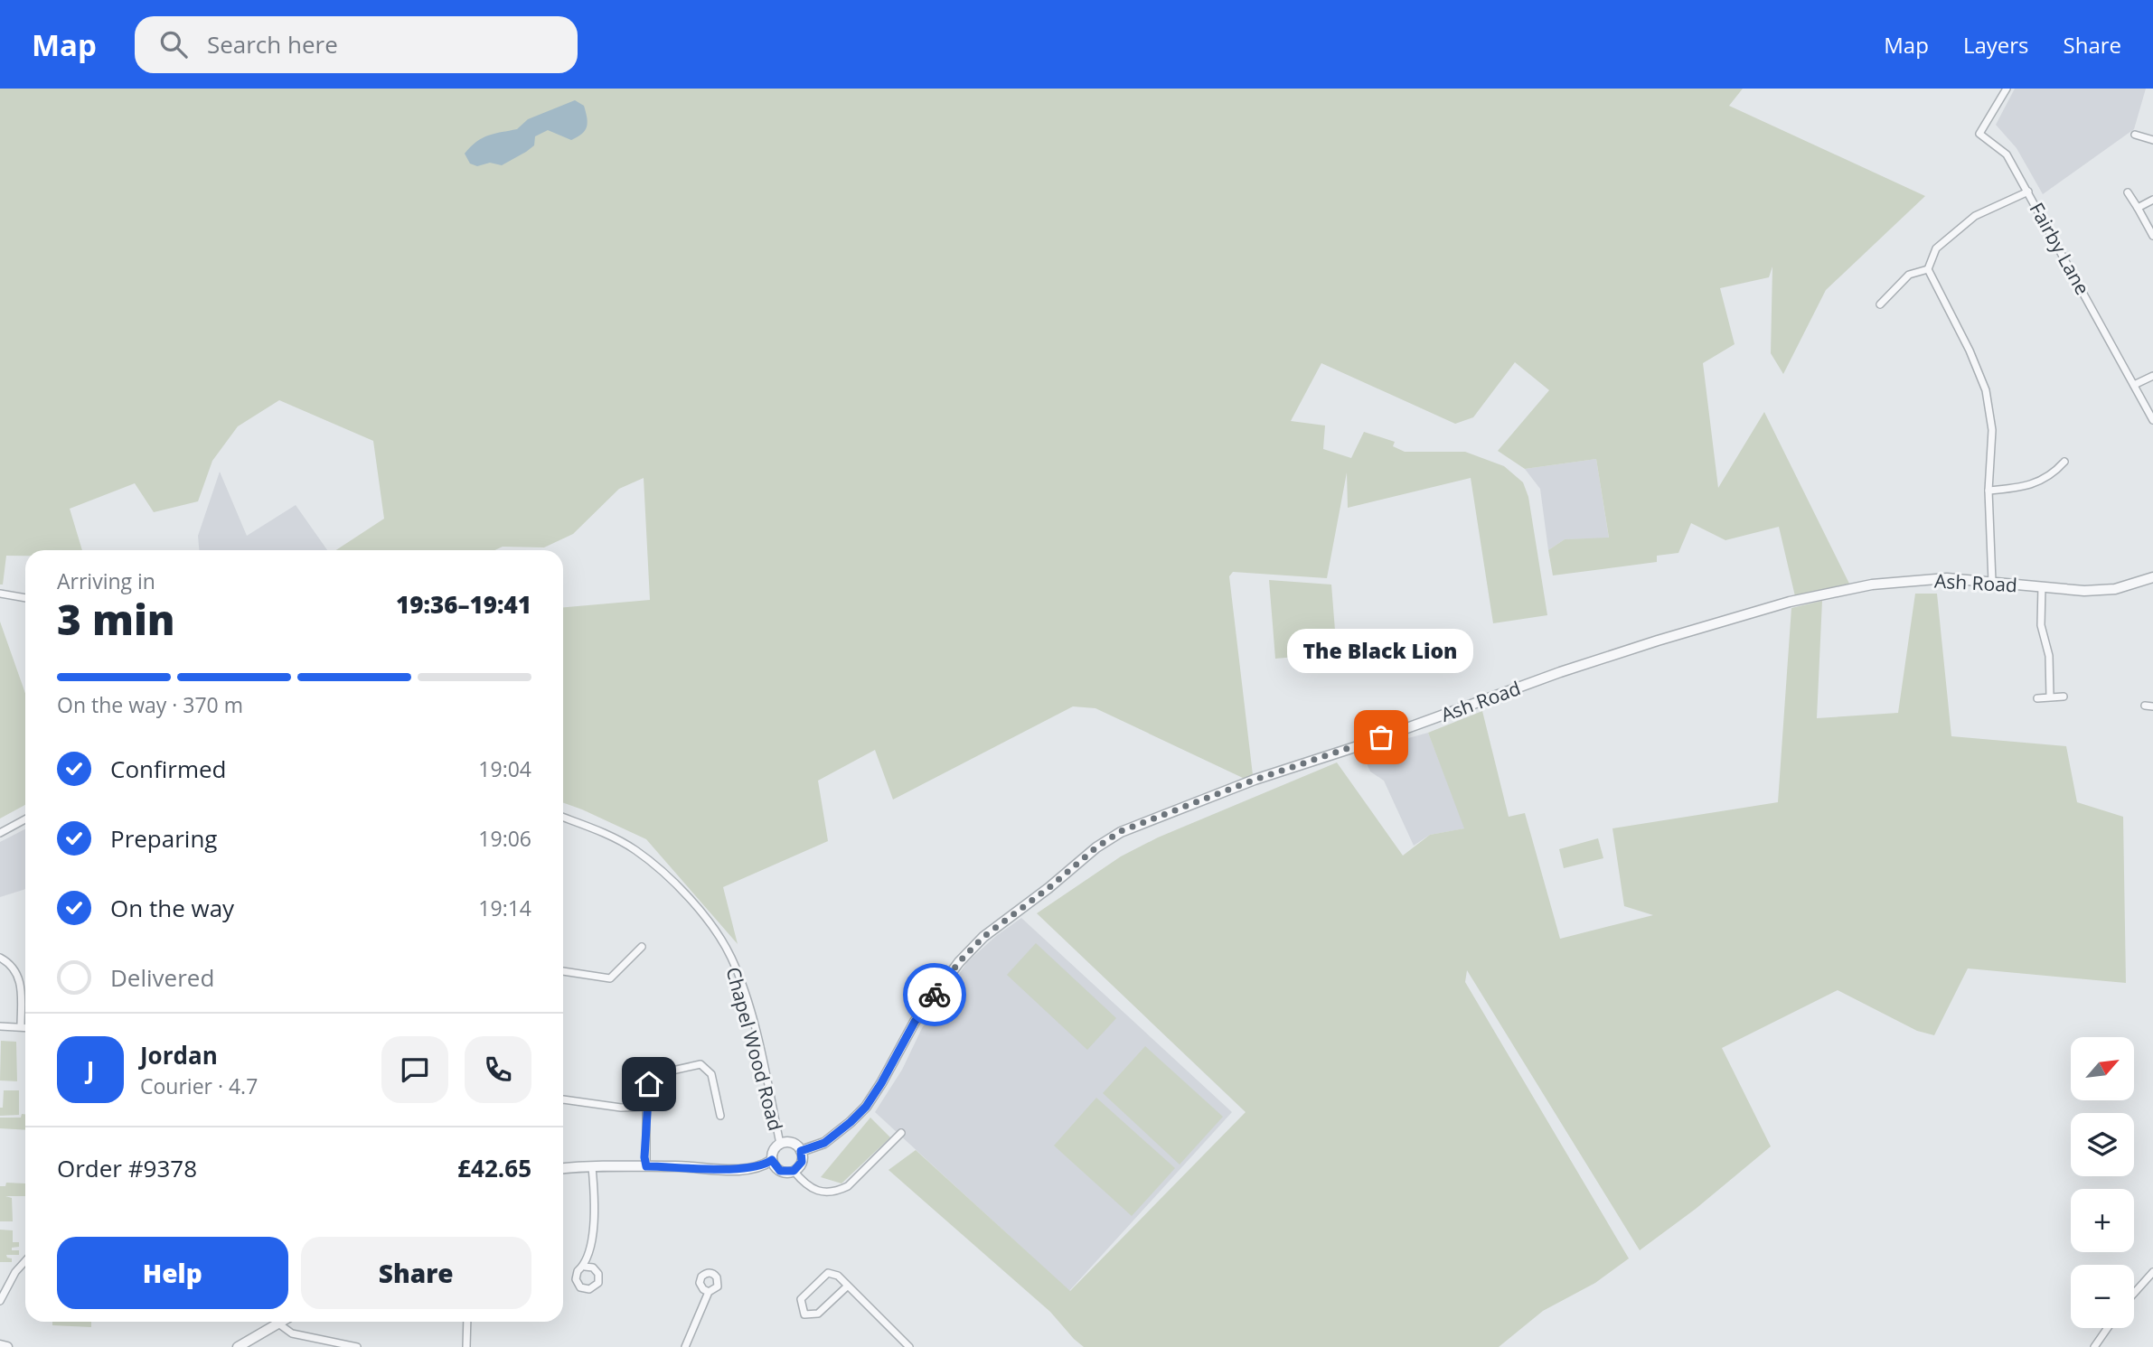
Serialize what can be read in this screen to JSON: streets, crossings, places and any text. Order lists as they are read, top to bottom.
{
  "streets": {
    "street": ["Fairby Lane", "Ash Road", "Chapel Wood Road"]
  },
  "crossings": [
    ["Ash Road", "Chapel Wood Road"]
  ],
  "places": ["The Black Lion"],
  "north": "top right",
  "page": {
    "header": "Map",
    "search": "Search here",
    "nav": ["Map", "Layers", "Share"],
    "heading": ["3 min", "Arriving in", "19:36–19:41"],
    "panel": [
      "Jordan",
      "Courier · 4.7",
      "Order #9378",
      "£42.65"
    ],
    "bubble": "The Black Lion",
    "bar": "On the way · 370 m",
    "list": [
      ["Confirmed", "19:04"],
      ["Preparing", "19:06"],
      ["On the way", "19:14"],
      "Delivered"
    ],
    "round": "J",
    "map_buttons": ["+", "−"],
    "buttons": ["Help", "Share"]
  }
}
